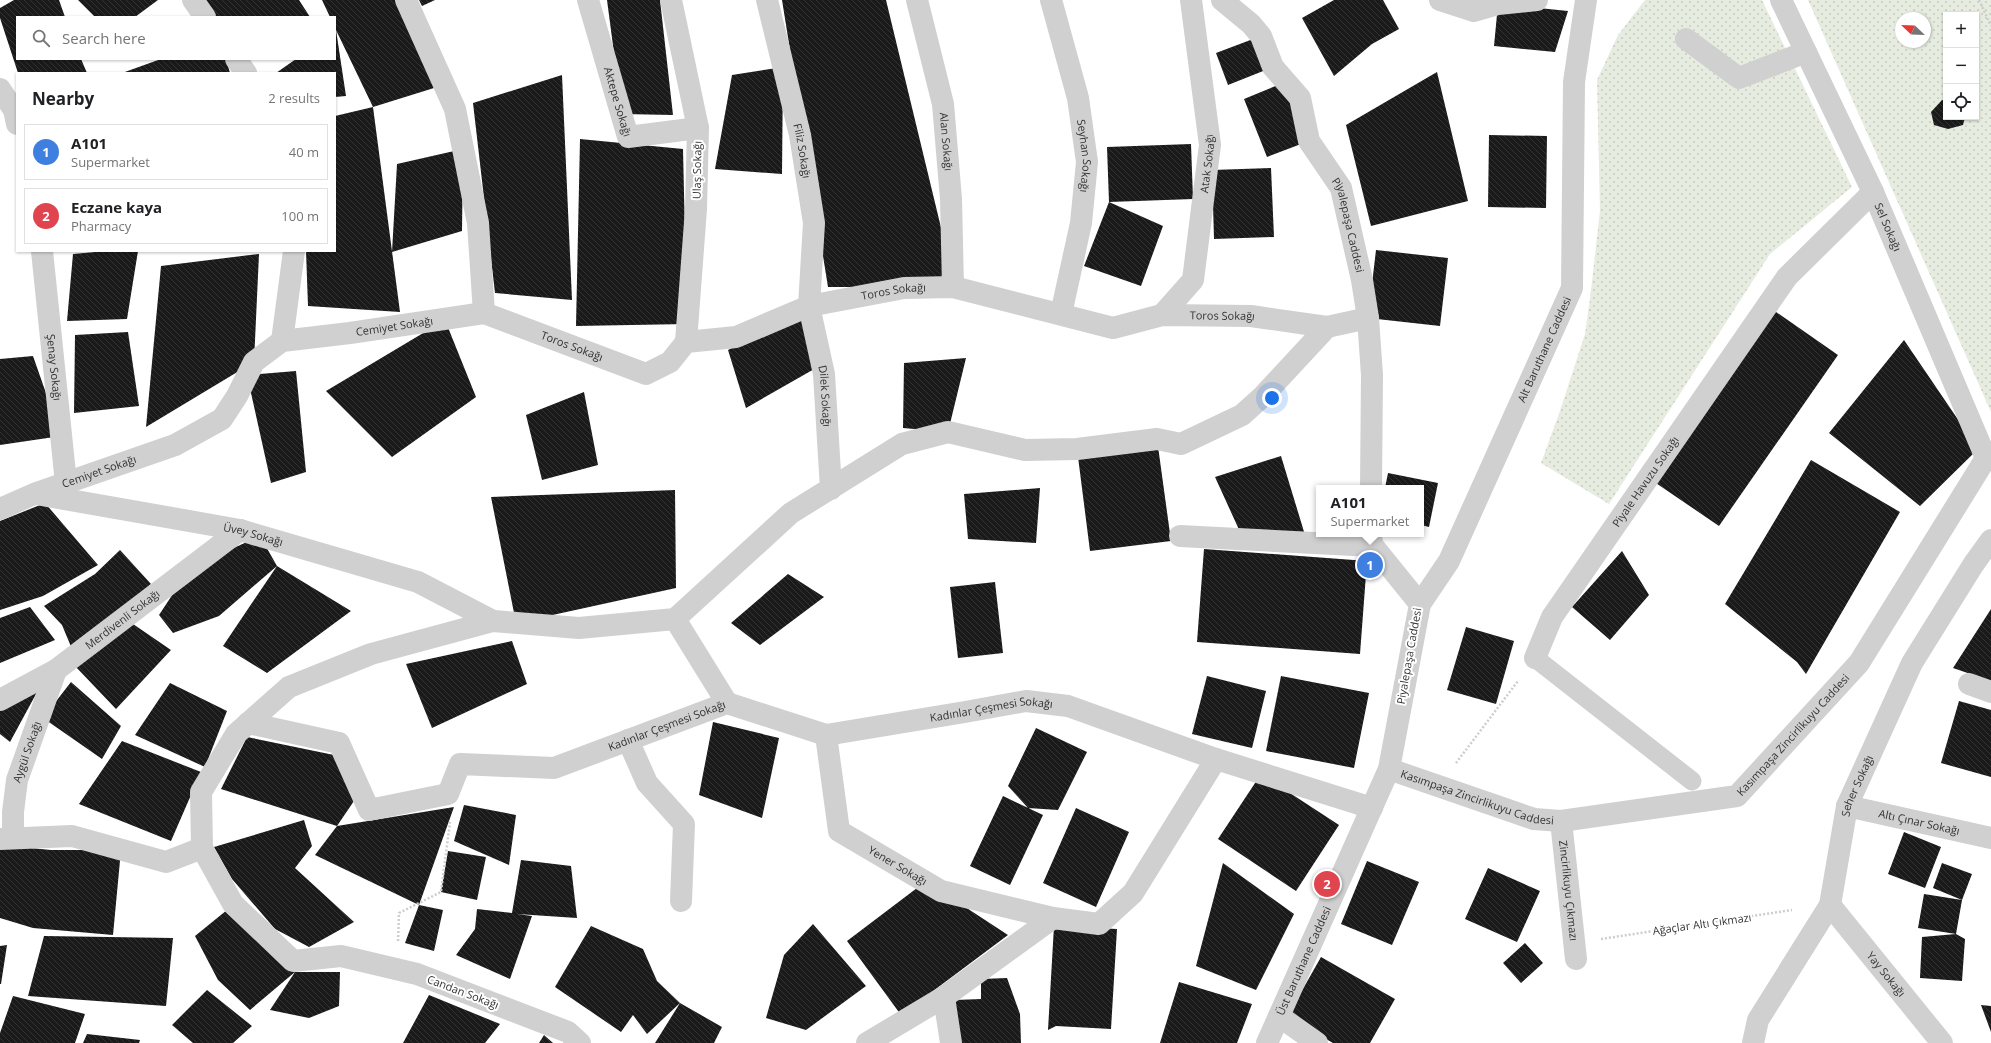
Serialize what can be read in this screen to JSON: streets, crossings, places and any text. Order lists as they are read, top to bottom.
{
  "streets": {
    "street": [
      "Aktepe Sokağı",
      "Alan Sokağı",
      "Filiz Sokağı",
      "Seyhan Sokağı",
      "Atak Sokağı",
      "Ulaş Sokağı",
      "Piyalepaşa Caddesi",
      "Sel Sokağı",
      "Toros Sokağı",
      "Cemiyet Sokağı",
      "Alt Baruthane Caddesi",
      "Şenay Sokağı",
      "Dilek Sokağı",
      "Piyale Havuzu Sokağı",
      "Üvey Sokağı",
      "Merdivenli Sokağı",
      "Kadınlar Çeşmesi Sokağı",
      "Kasımpaşa Zincirlikuyu Caddesi",
      "Aygül Sokağı",
      "Seher Sokağı",
      "Altı Çınar Sokağı",
      "Yener Sokağı",
      "Zincirlikuyu Çıkmazı",
      "Üst Baruthane Caddesi",
      "Yay Sokağı",
      "Candan Sokağı"
    ],
    "path": ["Ağaçlar Altı Çıkmazı"]
  },
  "crossings": [
    ["Aktepe Sokağı", "Ulaş Sokağı"],
    ["Alan Sokağı", "Toros Sokağı"],
    ["Filiz Sokağı", "Toros Sokağı"],
    ["Filiz Sokağı", "Dilek Sokağı"],
    ["Seyhan Sokağı", "Toros Sokağı"],
    ["Atak Sokağı", "Toros Sokağı"],
    ["Ulaş Sokağı", "Toros Sokağı"],
    ["Piyalepaşa Caddesi", "Alt Baruthane Caddesi"],
    ["Piyalepaşa Caddesi", "Kasımpaşa Zincirlikuyu Caddesi"],
    ["Piyalepaşa Caddesi", "Üst Baruthane Caddesi"],
    ["Sel Sokağı", "Piyale Havuzu Sokağı"],
    ["Sel Sokağı", "Kasımpaşa Zincirlikuyu Caddesi"],
    ["Toros Sokağı", "Cemiyet Sokağı"],
    ["Toros Sokağı", "Dilek Sokağı"],
    ["Cemiyet Sokağı", "Şenay Sokağı"],
    ["Cemiyet Sokağı", "Üvey Sokağı"],
    ["Üvey Sokağı", "Merdivenli Sokağı"],
    ["Merdivenli Sokağı", "Aygül Sokağı"],
    ["Kadınlar Çeşmesi Sokağı", "Yener Sokağı"],
    ["Kadınlar Çeşmesi Sokağı", "Üst Baruthane Caddesi"],
    ["Kasımpaşa Zincirlikuyu Caddesi", "Zincirlikuyu Çıkmazı"],
    ["Kasımpaşa Zincirlikuyu Caddesi", "Üst Baruthane Caddesi"],
    ["Seher Sokağı", "Altı Çınar Sokağı"],
    ["Seher Sokağı", "Ağaçlar Altı Çıkmazı"],
    ["Seher Sokağı", "Yay Sokağı"],
    ["Zincirlikuyu Çıkmazı", "Ağaçlar Altı Çıkmazı"],
    ["Ağaçlar Altı Çıkmazı", "Yay Sokağı"]
  ],
  "north": "top left",
  "page": {
    "map_buttons": ["+", "−"],
    "search": "Search here",
    "heading": ["Nearby", "2 results"],
    "list": [
      {
        "mark": "1",
        "name": "A101",
        "note": "Supermarket",
        "value": "40 m"
      },
      {
        "mark": "2",
        "name": "Eczane kaya",
        "note": "Pharmacy",
        "value": "100 m"
      }
    ],
    "popup": ["A101", "Supermarket"],
    "pins": ["1", "2"]
  }
}
